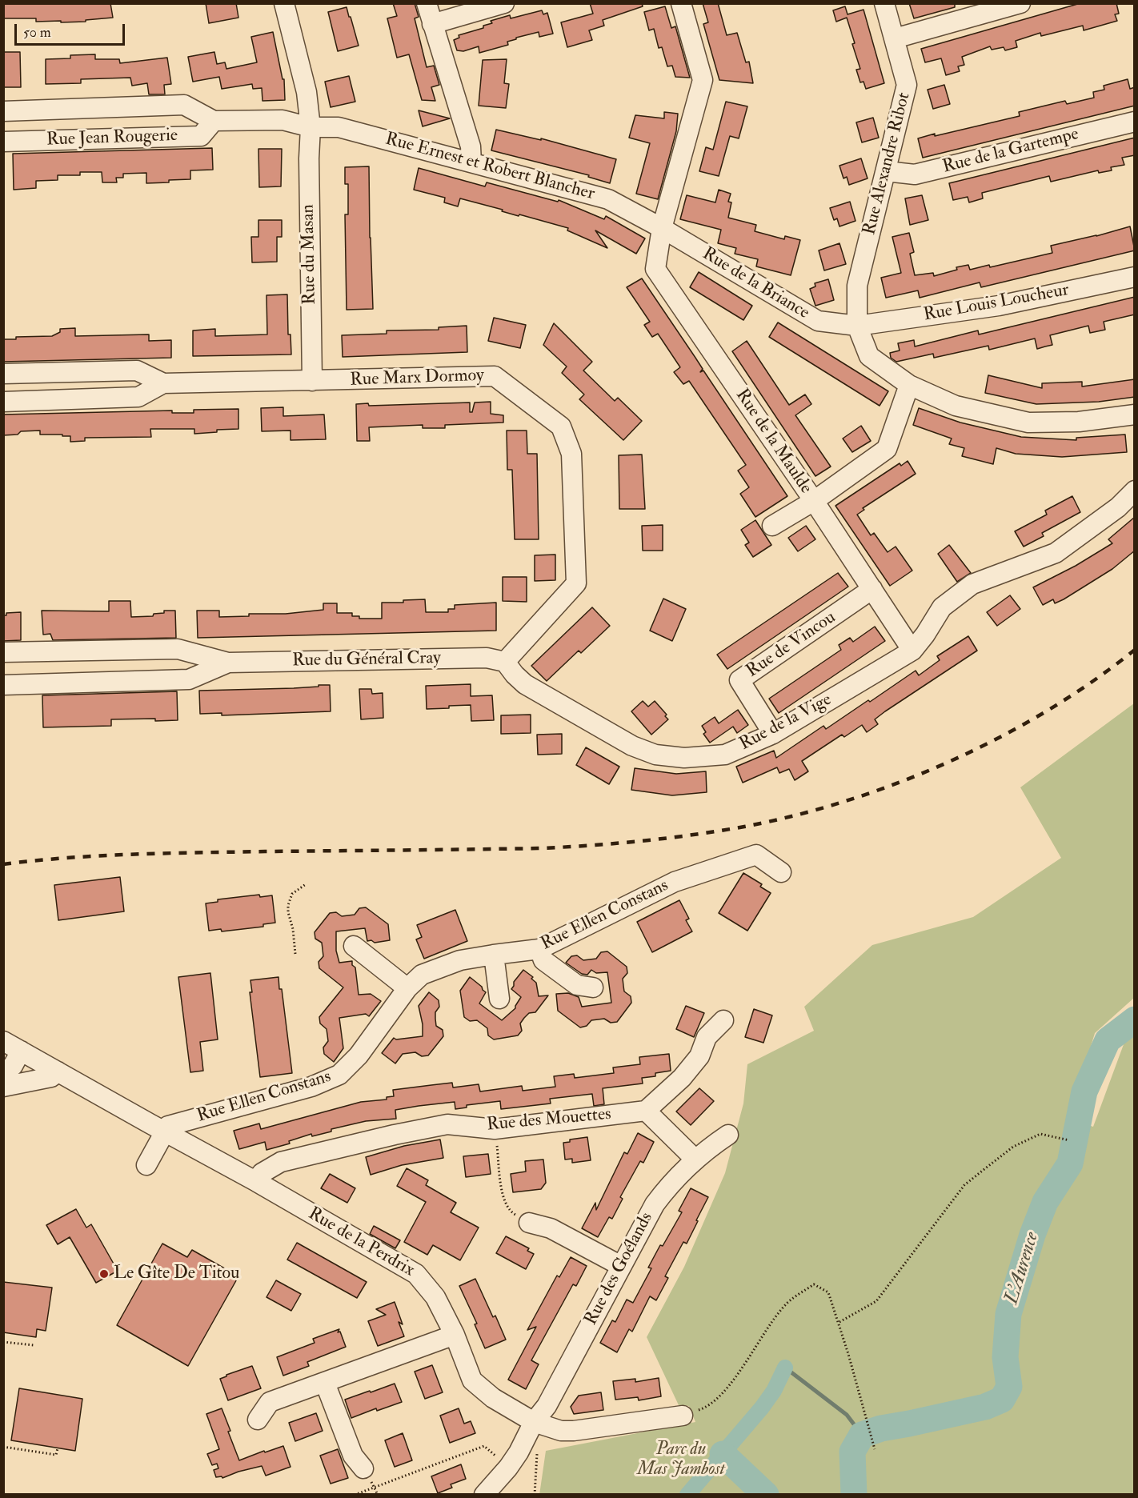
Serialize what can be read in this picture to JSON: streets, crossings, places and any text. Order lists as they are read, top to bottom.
{
  "streets": {
    "street": [
      "Rue Jean Rougerie",
      "Rue de la Gartempe",
      "Rue Alexandre Ribot",
      "Rue Ernest et Robert Blancher",
      "Rue du Masan",
      "Rue de la Briance",
      "Rue Louis Loucheur",
      "Rue Marx Dormoy",
      "Rue de la Maulde",
      "Rue de Vincou",
      "Rue du Général Cray",
      "Rue de la Vige",
      "Rue Ellen Constans",
      "Rue des Mouettes",
      "Rue de la Perdrix",
      "Rue des Goélands"
    ]
  },
  "crossings": [
    ["Rue de la Gartempe", "Rue Alexandre Ribot"],
    ["Rue Alexandre Ribot", "Rue de la Briance"],
    ["Rue Alexandre Ribot", "Rue Louis Loucheur"],
    ["Rue Ernest et Robert Blancher", "Rue du Masan"],
    ["Rue Ernest et Robert Blancher", "Rue de la Briance"],
    ["Rue Ernest et Robert Blancher", "Rue de la Maulde"],
    ["Rue du Masan", "Rue Marx Dormoy"],
    ["Rue de la Briance", "Rue Louis Loucheur"],
    ["Rue de la Briance", "Rue de la Maulde"],
    ["Rue Marx Dormoy", "Rue du Général Cray"],
    ["Rue Marx Dormoy", "Rue de la Vige"],
    ["Rue de la Maulde", "Rue de Vincou"],
    ["Rue de la Maulde", "Rue de la Vige"],
    ["Rue de Vincou", "Rue de la Vige"],
    ["Rue du Général Cray", "Rue de la Vige"],
    ["Rue Ellen Constans", "Rue de la Perdrix"],
    ["Rue des Mouettes", "Rue de la Perdrix"],
    ["Rue de la Perdrix", "Rue des Goélands"]
  ],
  "water": ["L'Aurence"],
  "parks": ["Parc du Mas Jambost"],
  "places": ["Le Gîte De Titou"],
  "scale_bar": "50 m"
}
